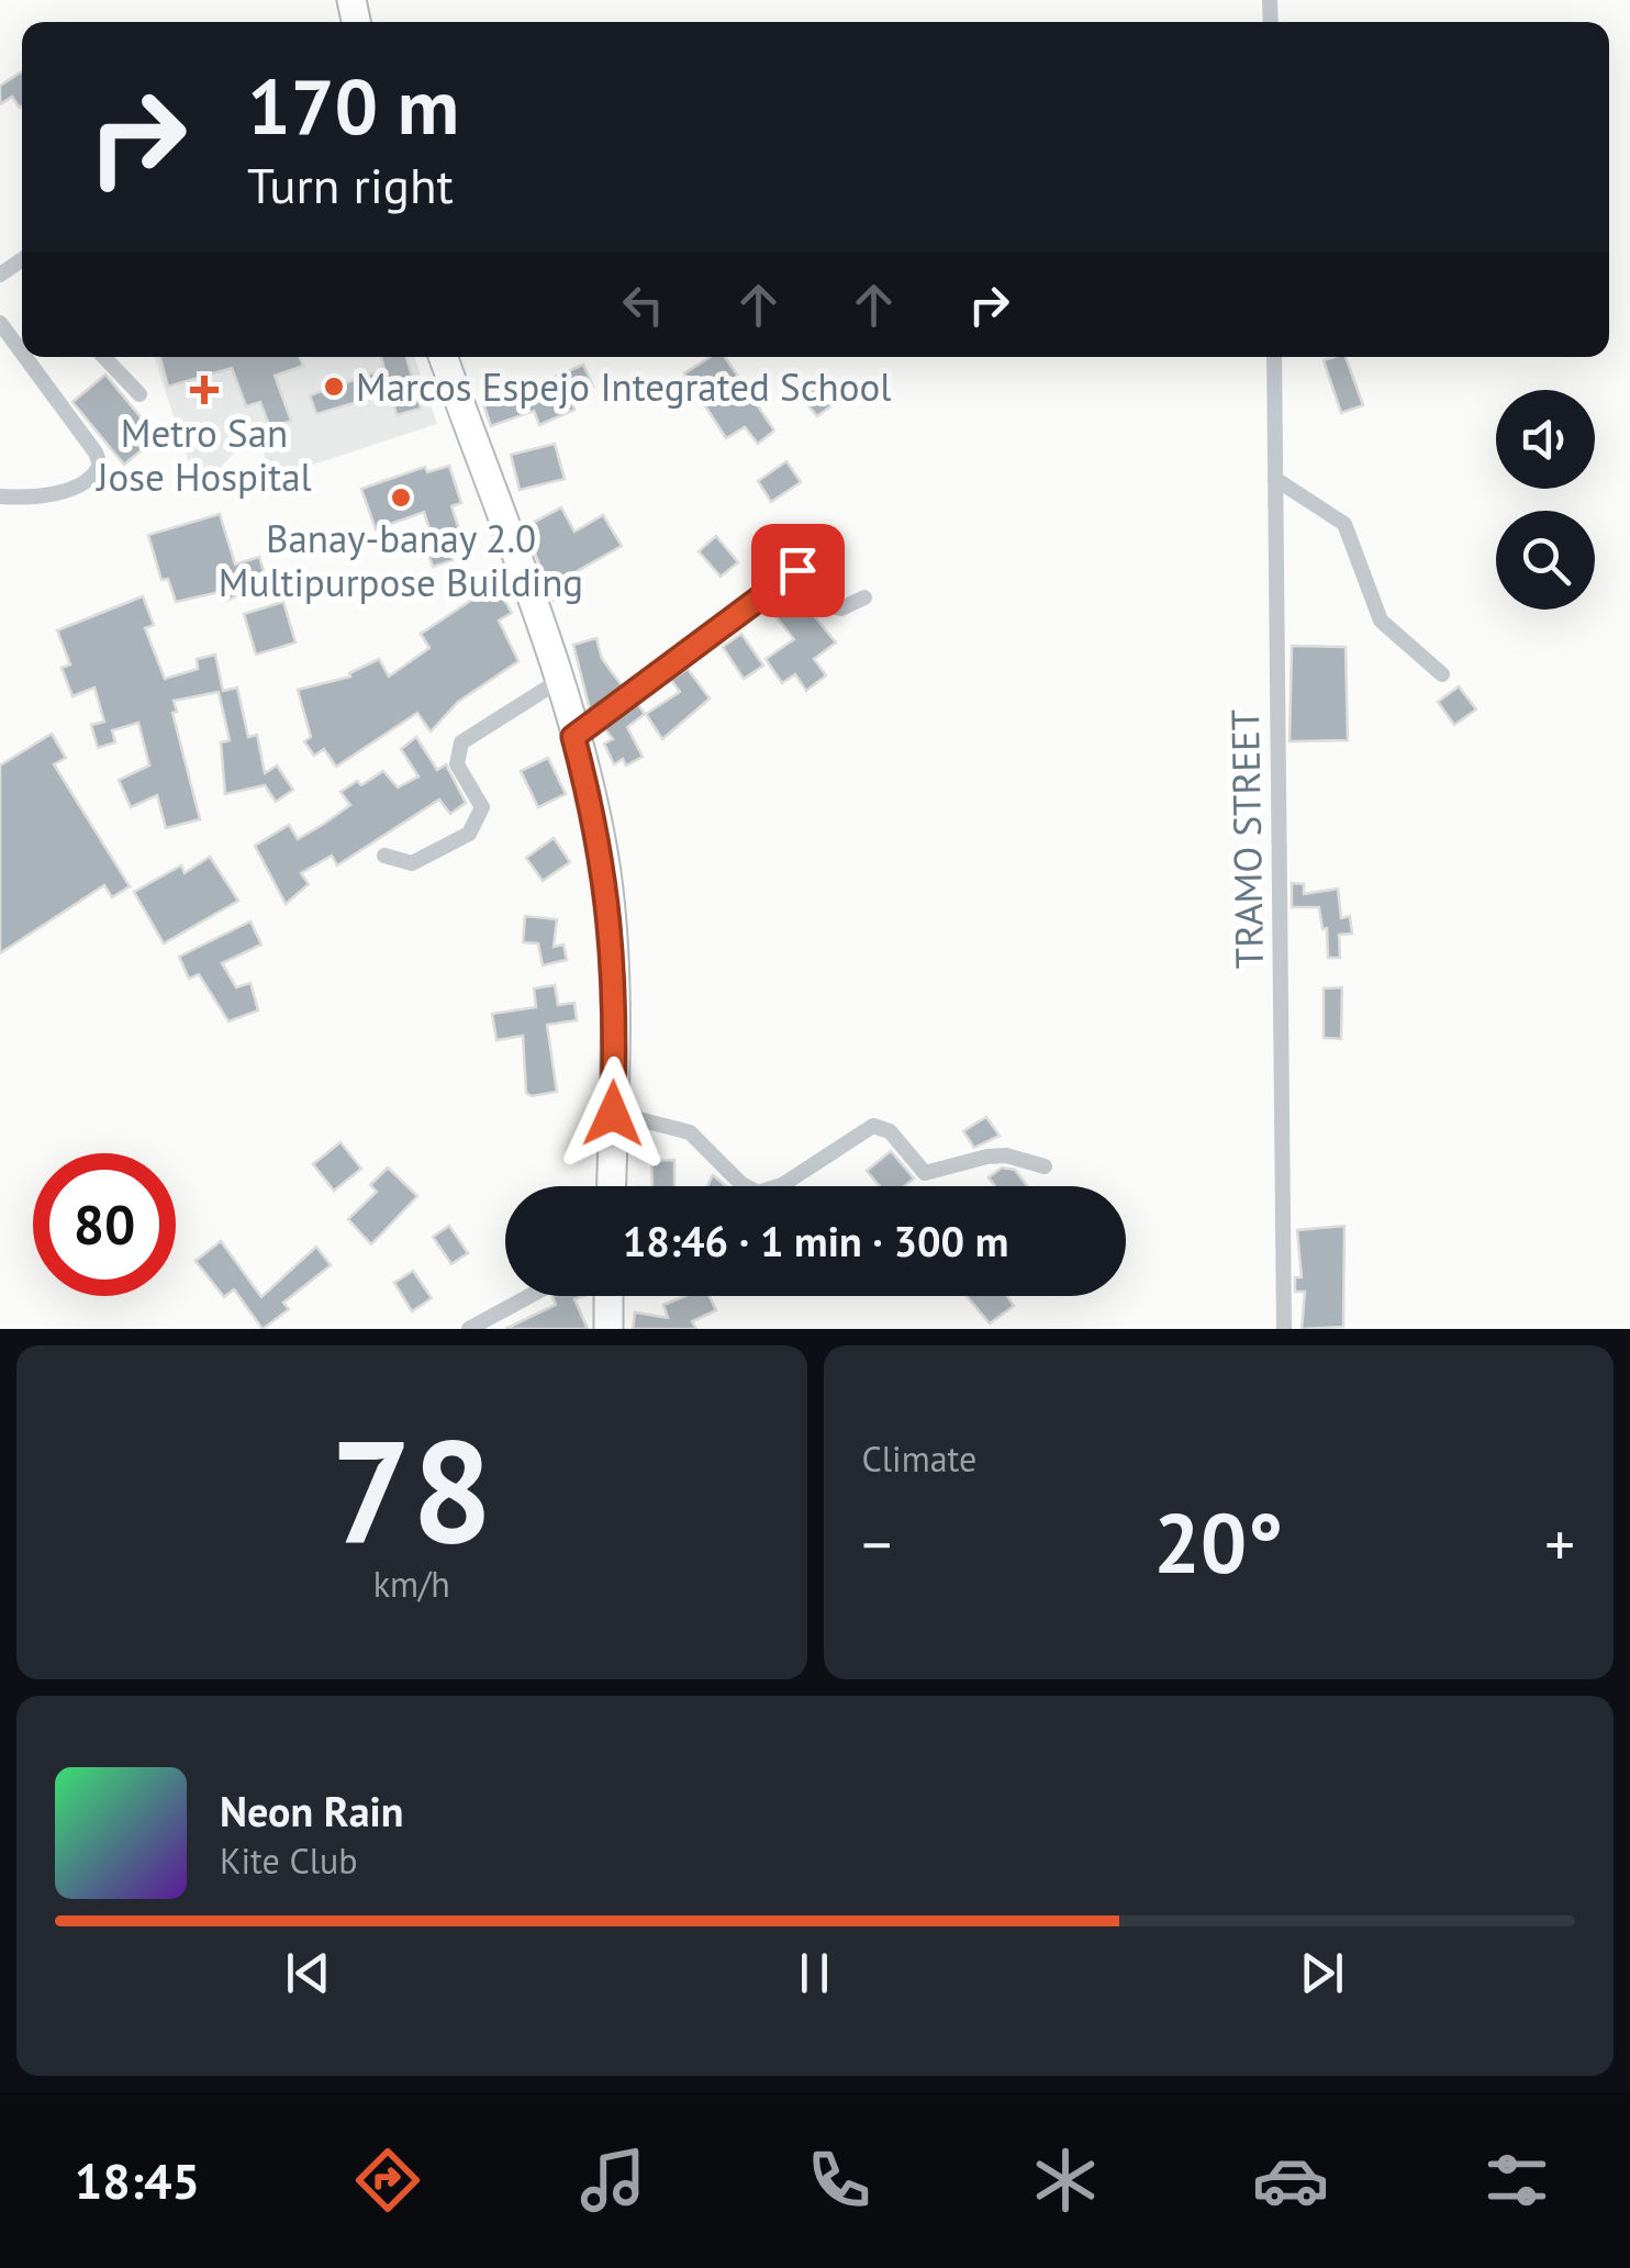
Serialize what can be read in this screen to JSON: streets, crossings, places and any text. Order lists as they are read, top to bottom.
{
  "streets": {
    "street": ["TRAMO STREET"]
  },
  "places": {
    "other": ["Marcos Espejo Integrated School", "Banay-banay 2.0 Multipurpose Building"],
    "health": ["Metro San Jose Hospital"]
  },
  "page": {
    "turn": ["170 m", "Turn right"],
    "limit": "80",
    "trip": "18:46 · 1 min · 300 m",
    "tile": [
      ["78", "km/h"],
      "Climate"
    ],
    "heat": ["−", "20°", "+"],
    "song": ["Neon Rain", "Kite Club"],
    "tabs": "18:45"
  }
}
